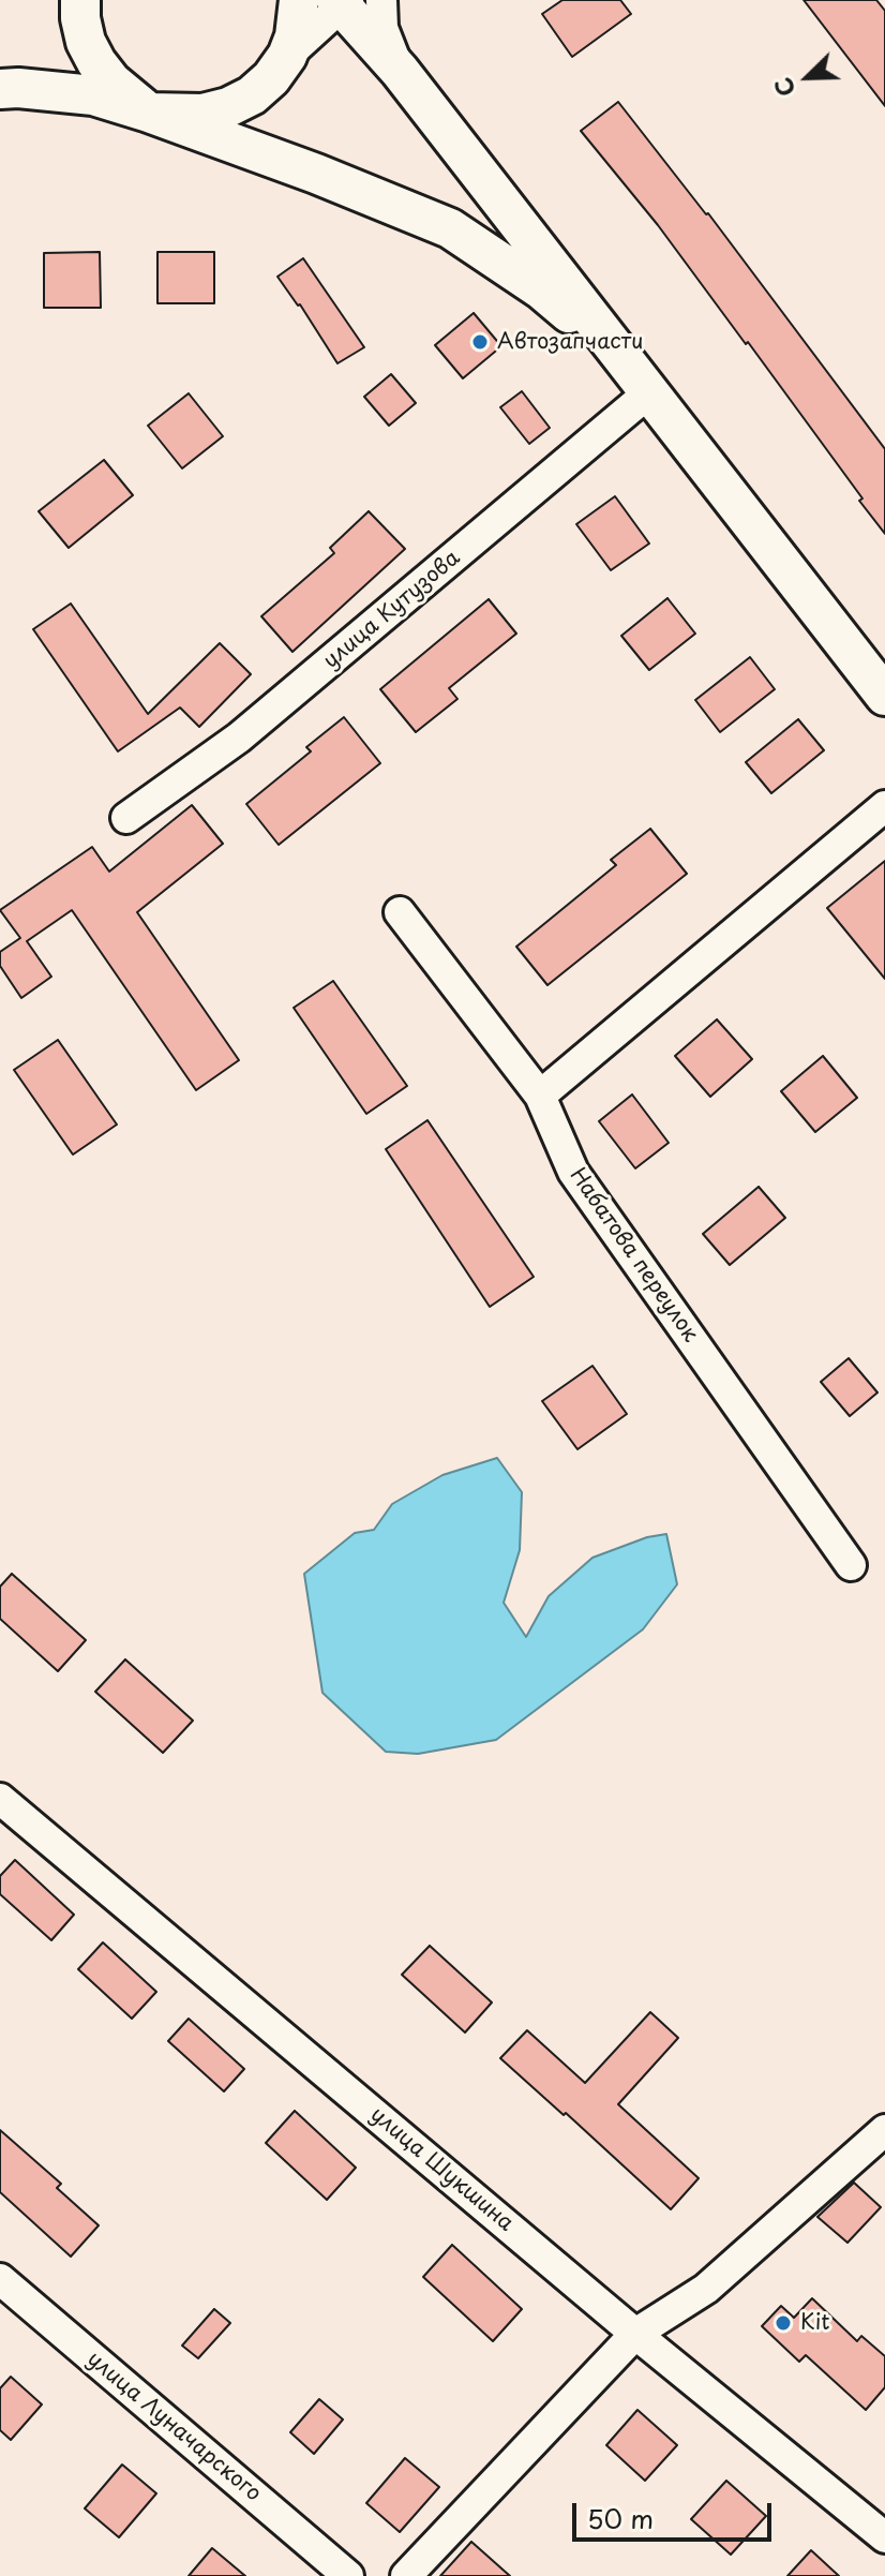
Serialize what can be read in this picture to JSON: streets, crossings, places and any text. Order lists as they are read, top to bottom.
{
  "streets": {
    "street": [
      "улица Кутузова",
      "Набатова переулок",
      "улица Шукшина",
      "улица Луначарского"
    ]
  },
  "places": ["Автозапчасти", "Kit"],
  "scale_bar": "50 m",
  "north": "bottom left"
}
